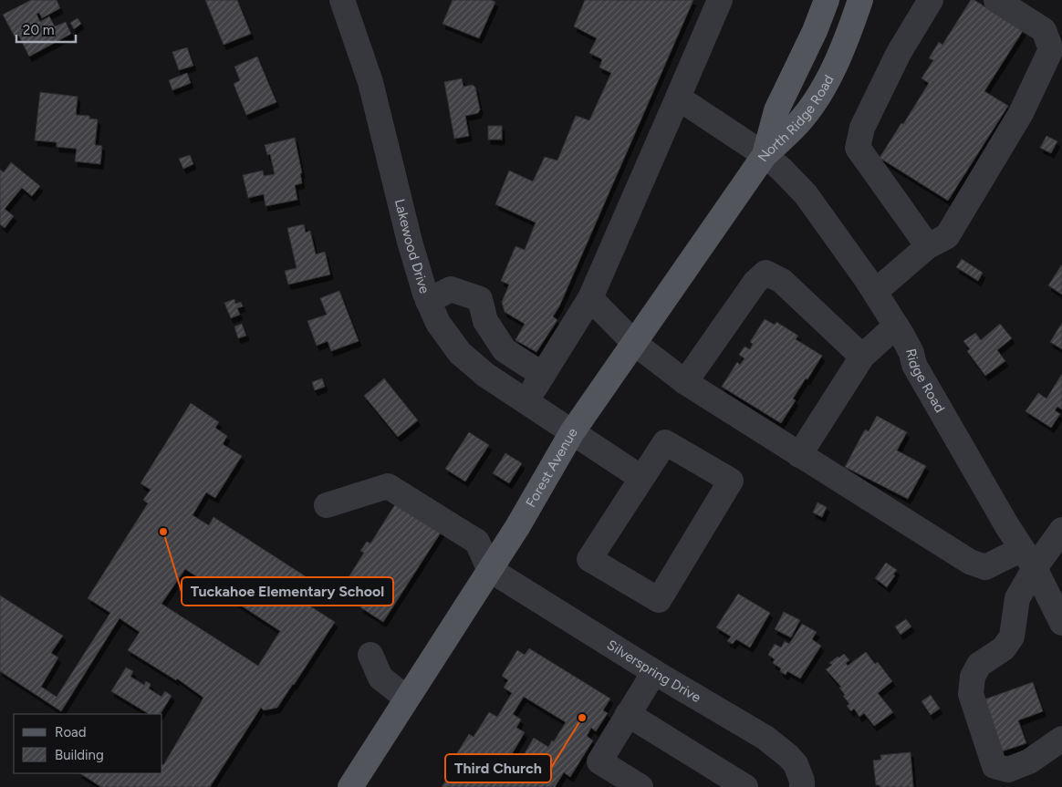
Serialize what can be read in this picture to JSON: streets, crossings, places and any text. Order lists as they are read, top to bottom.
{
  "streets": {
    "main road": ["North Ridge Road", "Forest Avenue"],
    "street": ["Lakewood Drive", "Ridge Road", "Silverspring Drive"]
  },
  "crossings": [
    ["North Ridge Road", "Ridge Road"],
    ["North Ridge Road", "Forest Avenue"],
    ["Lakewood Drive", "Forest Avenue"],
    ["Ridge Road", "Forest Avenue"],
    ["Forest Avenue", "Silverspring Drive"]
  ],
  "places": ["Tuckahoe Elementary School", "Third Church"],
  "legend": ["Road", "Building"],
  "scale_bar": "20 m"
}
